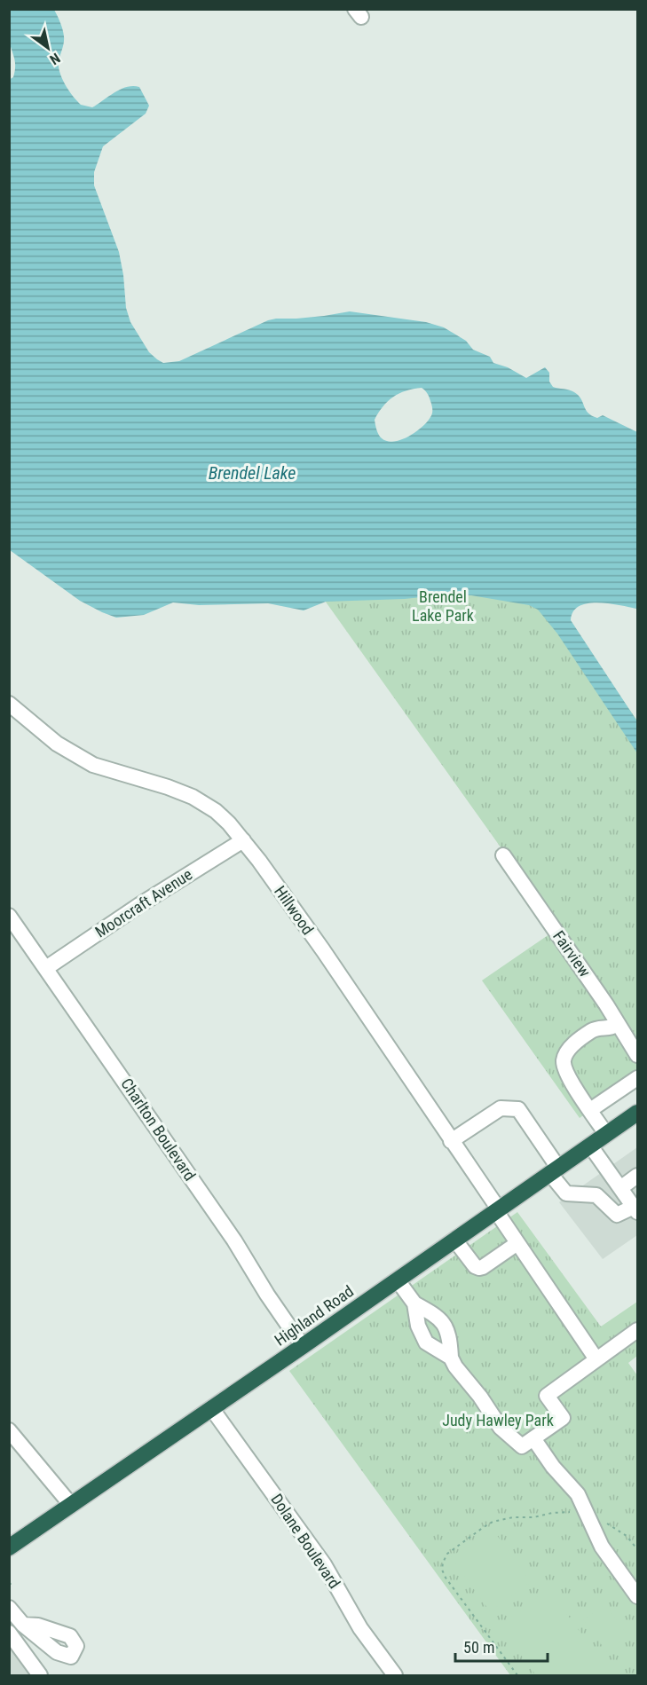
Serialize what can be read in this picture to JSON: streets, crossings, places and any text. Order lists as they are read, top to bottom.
{
  "streets": {
    "highway": ["Highland Road"],
    "street": [
      "Moorcraft Avenue",
      "Hillwood",
      "Fairview",
      "Charlton Boulevard",
      "Dolane Boulevard"
    ]
  },
  "crossings": [
    ["Moorcraft Avenue", "Hillwood"],
    ["Moorcraft Avenue", "Charlton Boulevard"],
    ["Hillwood", "Highland Road"],
    ["Charlton Boulevard", "Highland Road"],
    ["Highland Road", "Dolane Boulevard"]
  ],
  "water": ["Brendel Lake"],
  "parks": ["Brendel Lake Park", "Judy Hawley Park"],
  "scale_bar": "50 m",
  "north": "bottom right"
}
